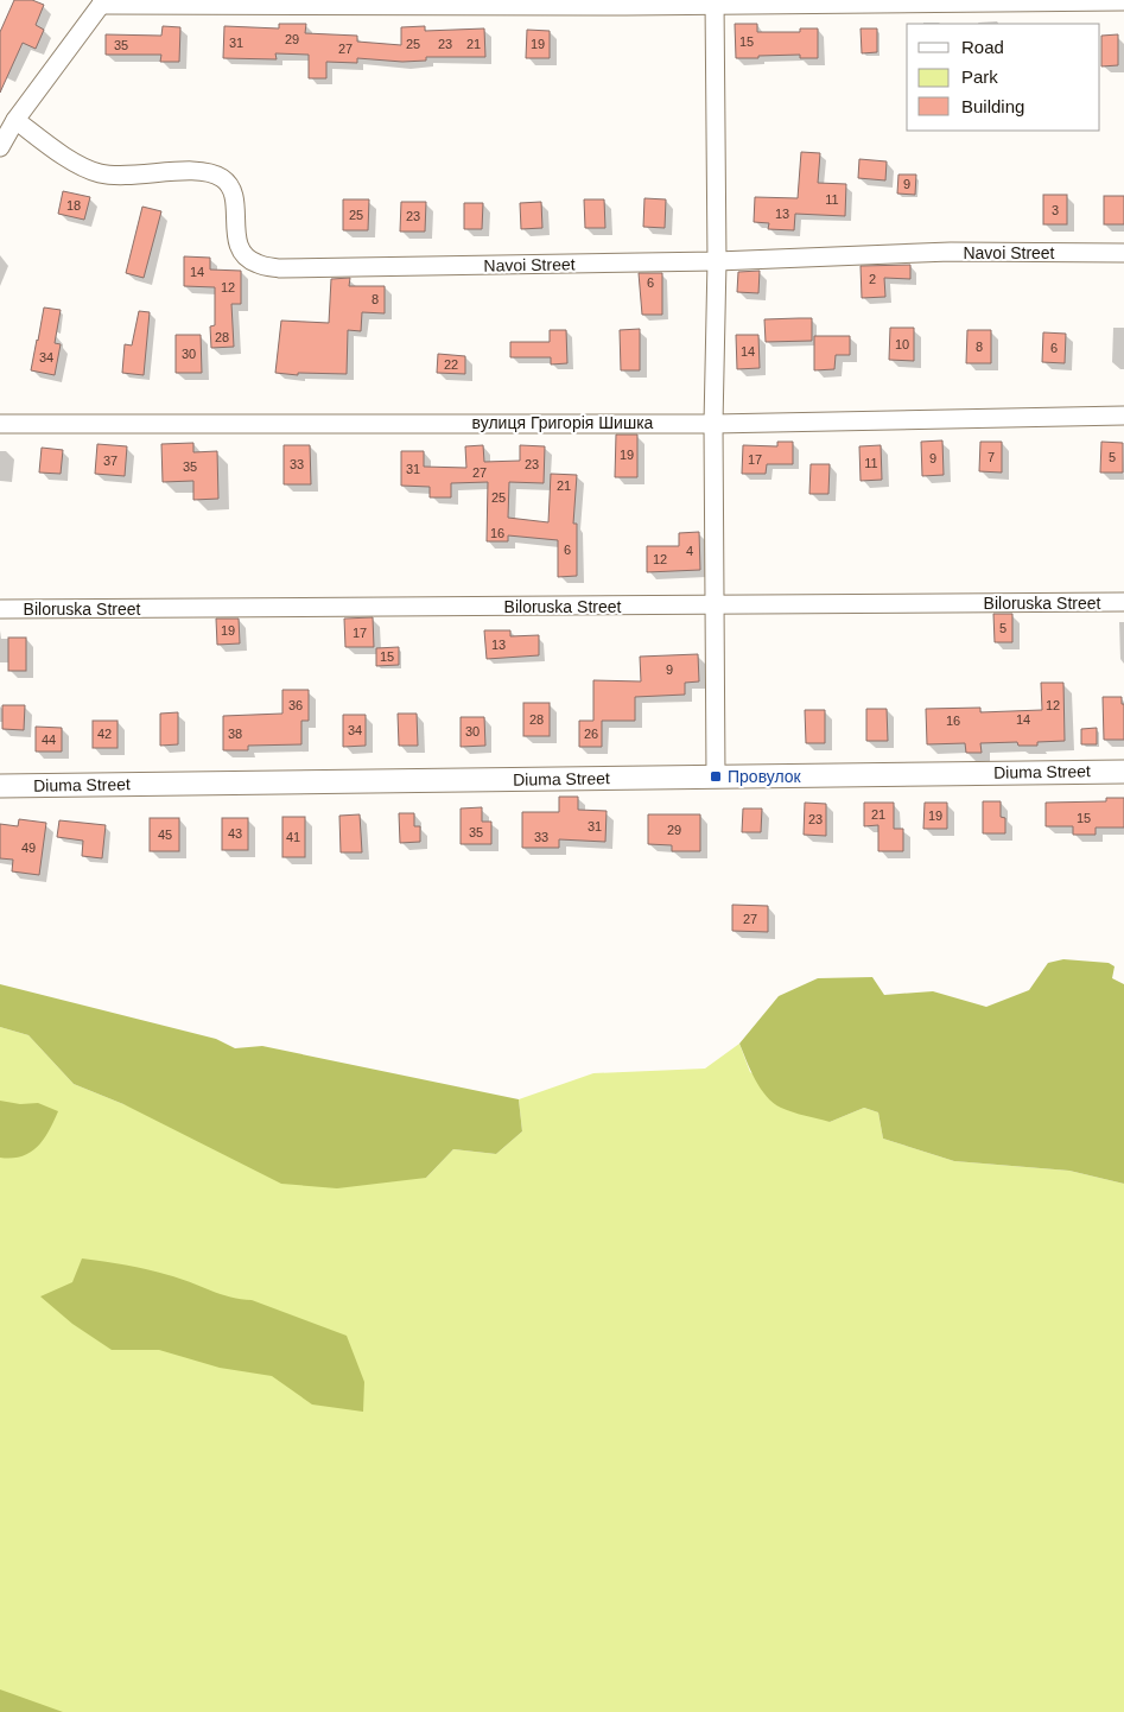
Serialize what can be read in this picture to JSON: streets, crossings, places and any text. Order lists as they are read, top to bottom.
{
  "streets": {
    "street": [
      "Navoi Street",
      "вулиця Григорія Шишка",
      "Biloruska Street",
      "Diuma Street"
    ]
  },
  "places": {
    "transit": ["Провулок"]
  },
  "house_numbers": [
    "29",
    "15",
    "31",
    "25",
    "23",
    "21",
    "19",
    "35",
    "27",
    "9",
    "11",
    "18",
    "3",
    "13",
    "25",
    "23",
    "14",
    "2",
    "6",
    "12",
    "8",
    "28",
    "10",
    "8",
    "6",
    "14",
    "30",
    "34",
    "22",
    "19",
    "7",
    "5",
    "9",
    "17",
    "37",
    "11",
    "33",
    "23",
    "35",
    "31",
    "27",
    "21",
    "25",
    "16",
    "6",
    "4",
    "12",
    "5",
    "19",
    "17",
    "13",
    "15",
    "9",
    "36",
    "12",
    "28",
    "14",
    "16",
    "34",
    "30",
    "42",
    "38",
    "26",
    "44",
    "21",
    "19",
    "15",
    "23",
    "31",
    "29",
    "35",
    "43",
    "45",
    "41",
    "33",
    "49",
    "27"
  ],
  "legend": ["Road", "Park", "Building"]
}
